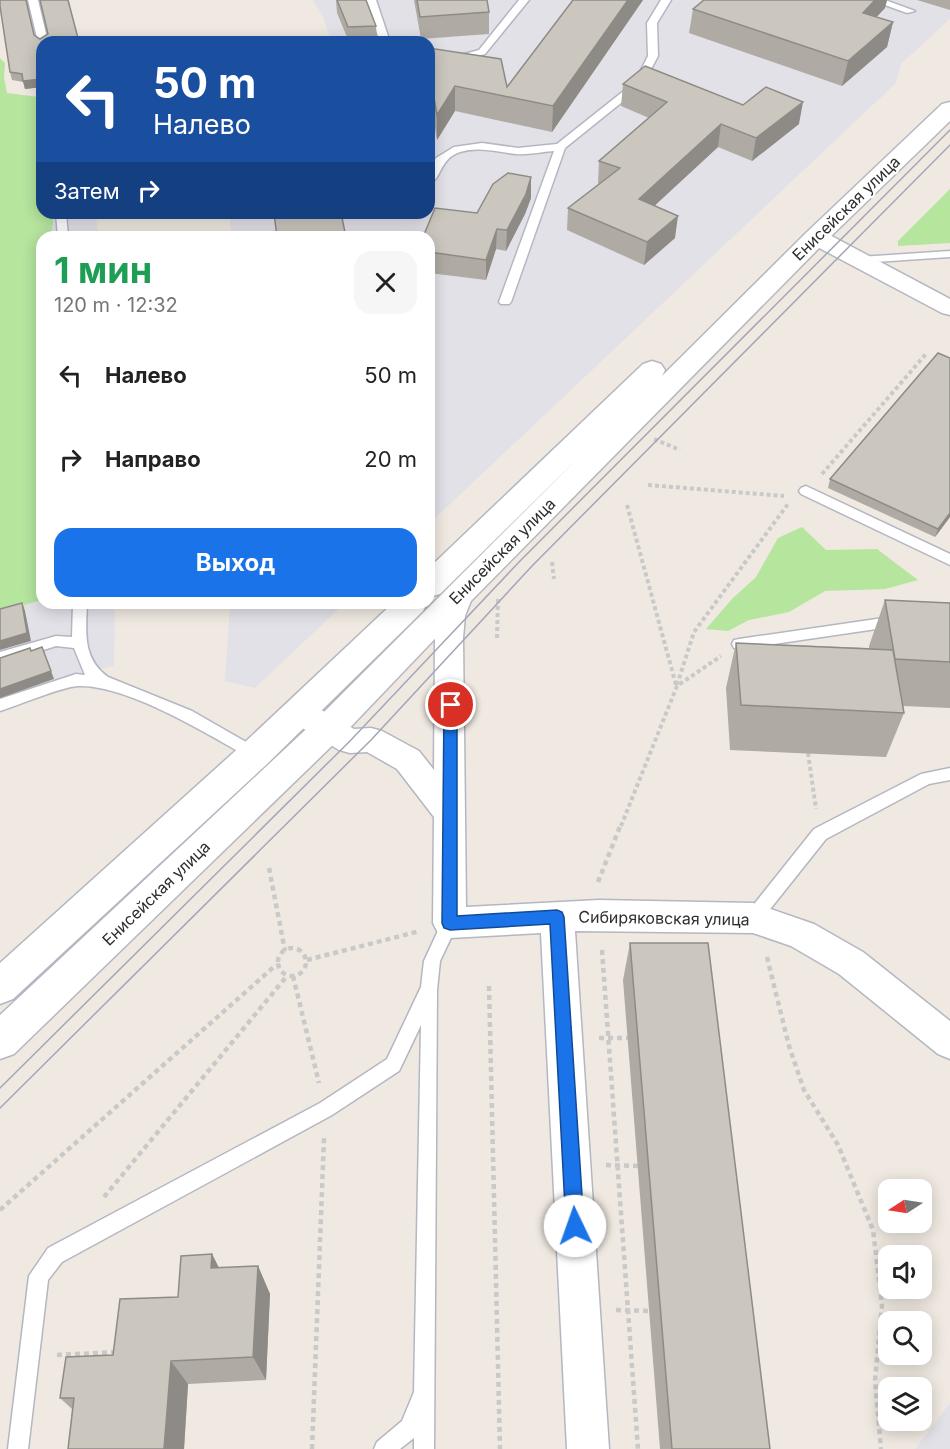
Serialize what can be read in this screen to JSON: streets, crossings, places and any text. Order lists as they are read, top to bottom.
{
  "streets": {
    "main road": ["Енисейская улица"],
    "street": ["Сибиряковская улица"]
  },
  "north": "left",
  "page": {
    "turn": ["50 m", "Налево"],
    "then": "Затем",
    "heading": ["1 мин", "120 m · 12:32"],
    "list": [
      {
        "name": "Налево",
        "value": "50 m"
      },
      {
        "name": "Направо",
        "value": "20 m"
      }
    ],
    "buttons": "Выход"
  }
}
